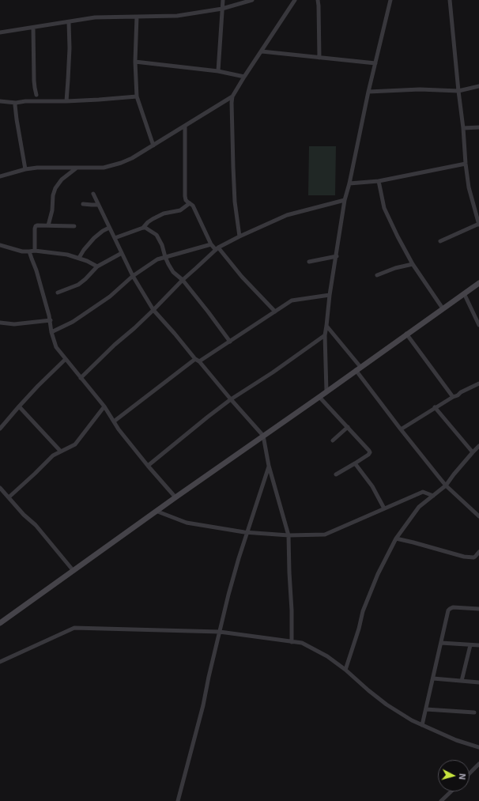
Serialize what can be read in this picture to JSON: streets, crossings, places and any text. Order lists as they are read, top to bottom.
{
  "north": "right"
}
